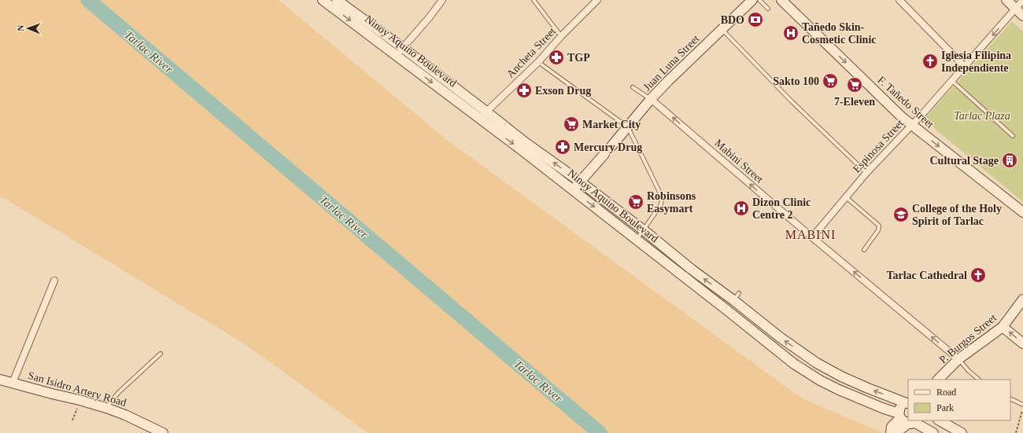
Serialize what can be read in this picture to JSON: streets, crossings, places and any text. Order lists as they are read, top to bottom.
{
  "streets": {
    "main road": [
      "Ninoy Aquino Boulevard",
      "Juan Luna Street",
      "F. Tañedo Street",
      "P. Burgos Street",
      "San Isidro Artery Road"
    ],
    "street": ["Ancheta Street", "Espinosa Street", "Mabini Street"]
  },
  "crossings": [
    ["Ninoy Aquino Boulevard", "Ancheta Street"],
    ["Juan Luna Street", "Mabini Street"],
    ["F. Tañedo Street", "Espinosa Street"],
    ["Espinosa Street", "Mabini Street"],
    ["Mabini Street", "P. Burgos Street"]
  ],
  "one_way": ["F. Tañedo Street", "Mabini Street"],
  "districts": ["MABINI"],
  "water": ["Tarlac River"],
  "parks": ["Tarlac Plaza"],
  "places": {
    "bank": ["BDO"],
    "hospital": ["Tañedo Skin- Cosmetic Clinic", "Dizon Clinic Centre 2"],
    "pharmacy": ["TGP", "Exson Drug", "Mercury Drug"],
    "church": ["Iglesia Filipina Independiente", "Tarlac Cathedral"],
    "supermarket": [
      "Sakto 100",
      "7-Eleven",
      "Market City",
      "Robinsons Easymart"
    ],
    "building": ["Cultural Stage"],
    "school or university": ["College of the Holy Spirit of Tarlac"]
  },
  "legend": ["Road", "Park"],
  "north": "left"
}
